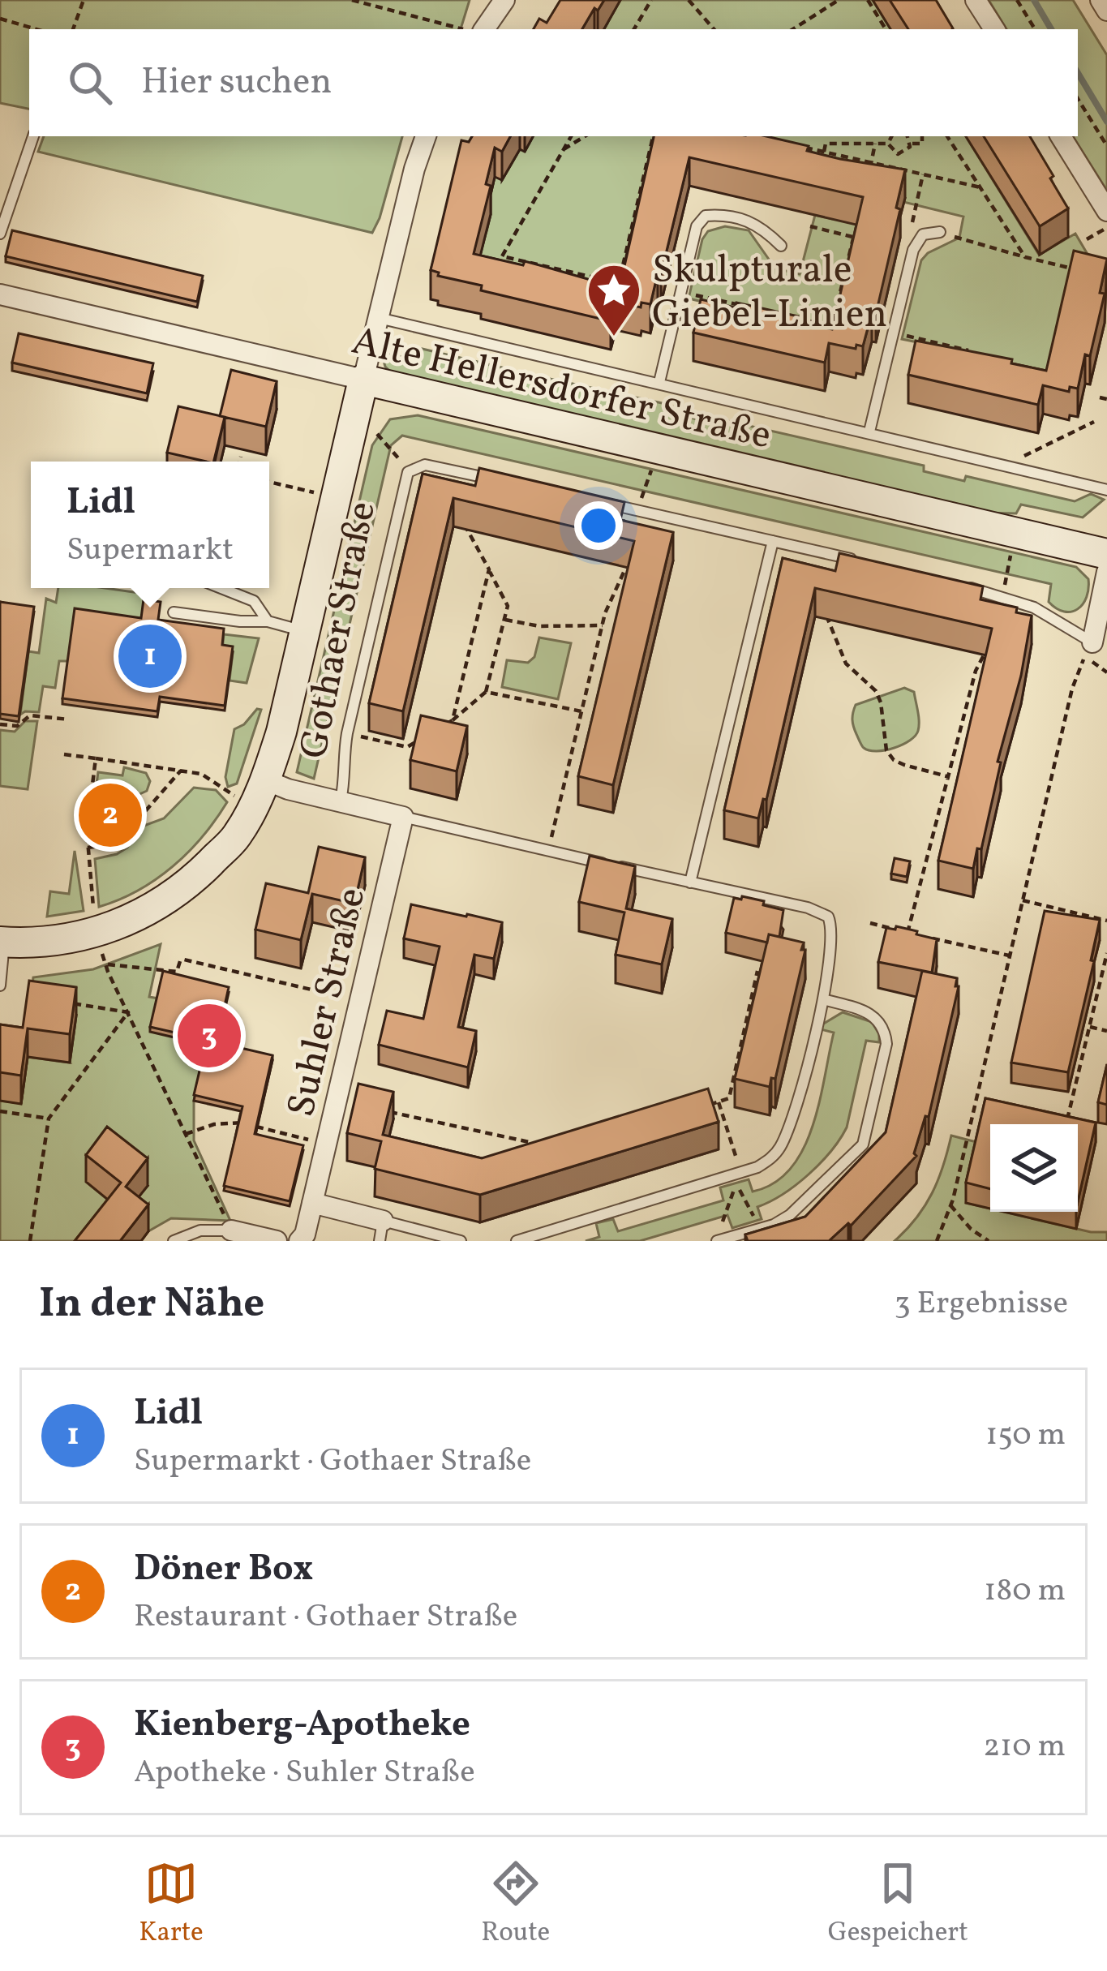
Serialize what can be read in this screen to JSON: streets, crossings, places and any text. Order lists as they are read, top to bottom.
{
  "streets": {
    "street": ["Alte Hellersdorfer Straße", "Gothaer Straße", "Suhler Straße"]
  },
  "crossings": [
    ["Alte Hellersdorfer Straße", "Gothaer Straße"]
  ],
  "places": {
    "place": ["Skulpturale Giebel-Linien"]
  },
  "page": {
    "search": "Hier suchen",
    "popup": ["Lidl", "Supermarkt"],
    "pins": ["1", "2", "3"],
    "heading": ["In der Nähe", "3 Ergebnisse"],
    "list": [
      {
        "mark": "1",
        "name": "Lidl",
        "note": "Supermarkt · Gothaer Straße",
        "value": "150 m"
      },
      {
        "mark": "2",
        "name": "Döner Box",
        "note": "Restaurant · Gothaer Straße",
        "value": "180 m"
      },
      {
        "mark": "3",
        "name": "Kienberg-Apotheke",
        "note": "Apotheke · Suhler Straße",
        "value": "210 m"
      }
    ],
    "nav": ["Karte", "Route", "Gespeichert"]
  }
}
